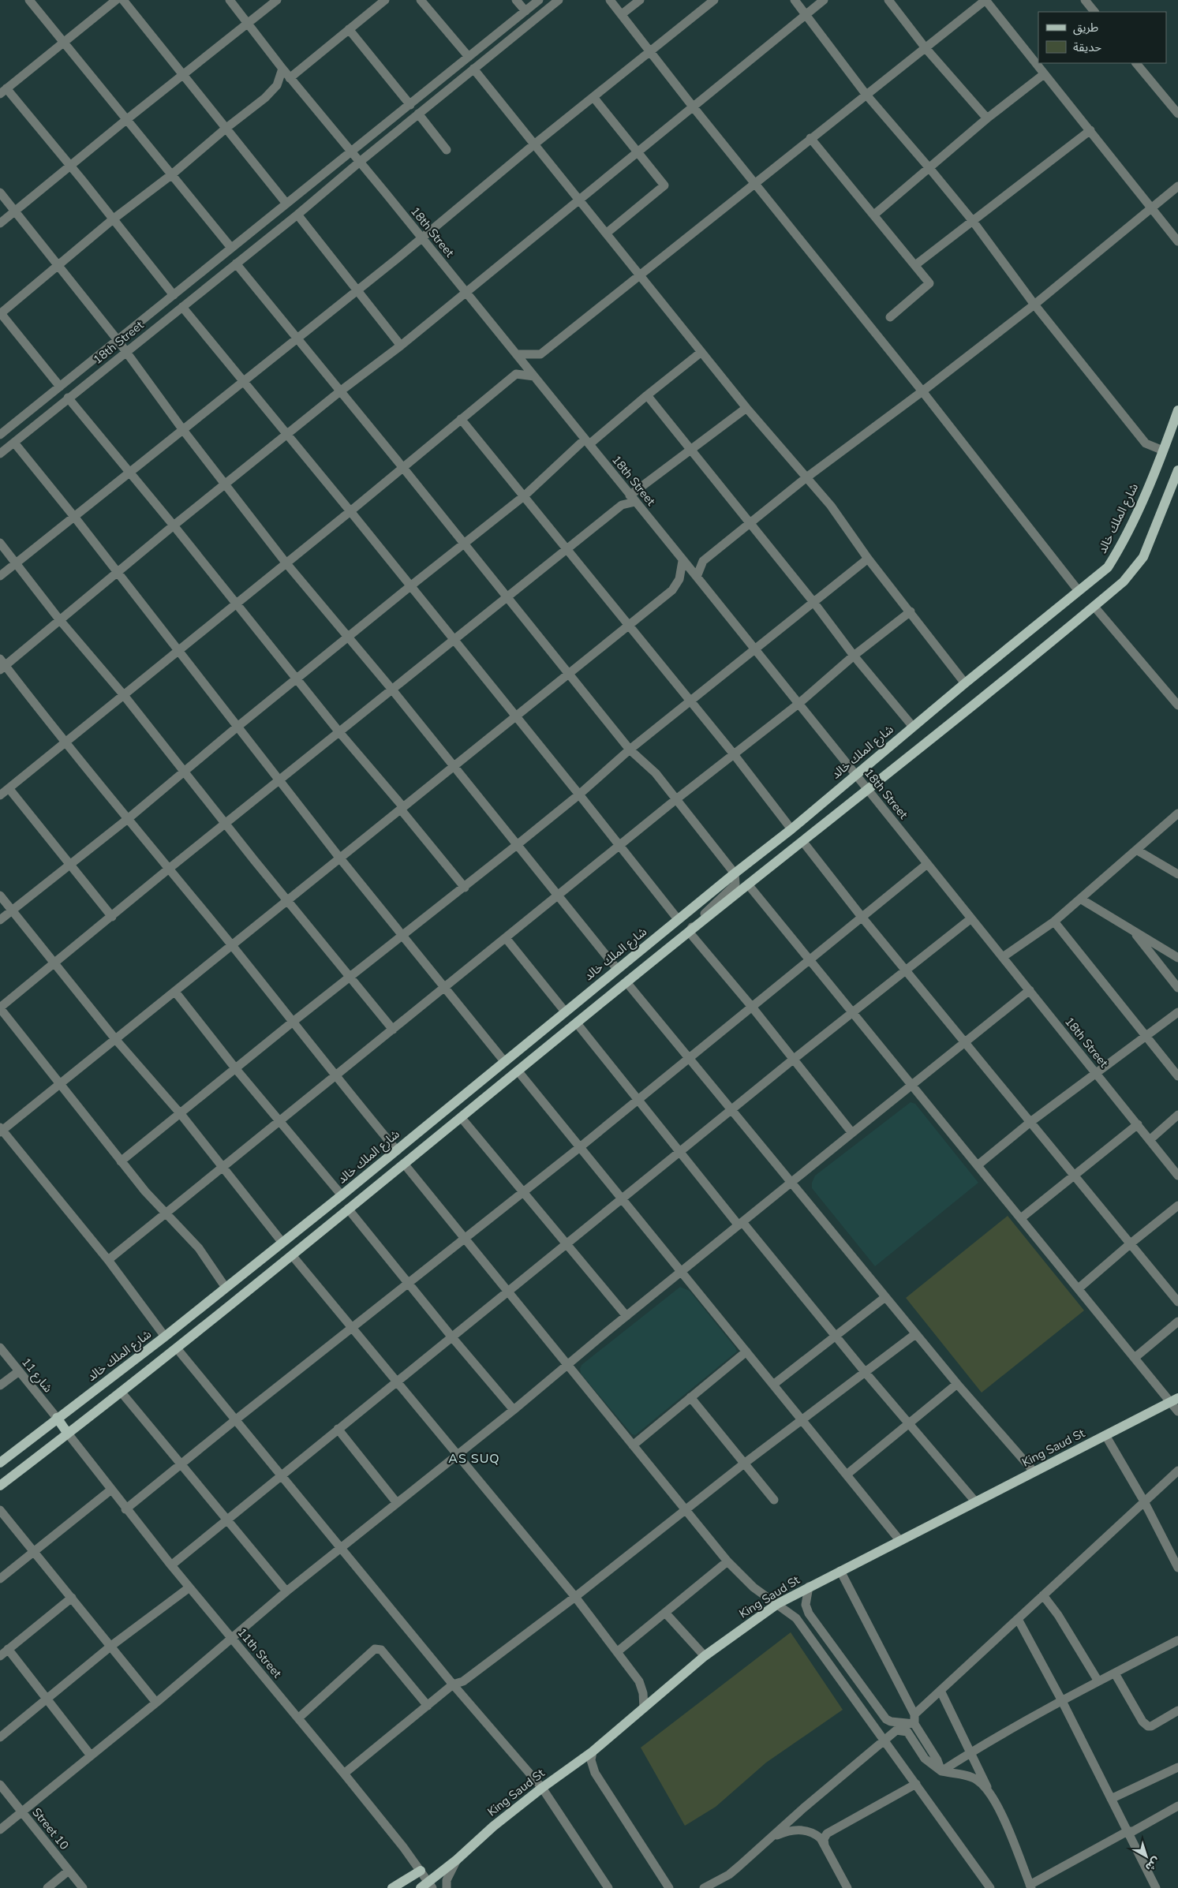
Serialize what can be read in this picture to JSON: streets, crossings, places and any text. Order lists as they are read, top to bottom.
{
  "streets": {
    "main road": ["شارع الملك خالد", "King Saud St"],
    "street": [
      "18th Street",
      "شارع 11",
      "11th Street",
      "Street 10"
    ]
  },
  "crossings": [
    ["18th Street", "شارع الملك خالد"],
    ["شارع الملك خالد", "شارع 11"],
    ["King Saud St", "11th Street"]
  ],
  "districts": ["AS SUQ"],
  "legend": ["طريق", "حديقة"],
  "north": "bottom right"
}
